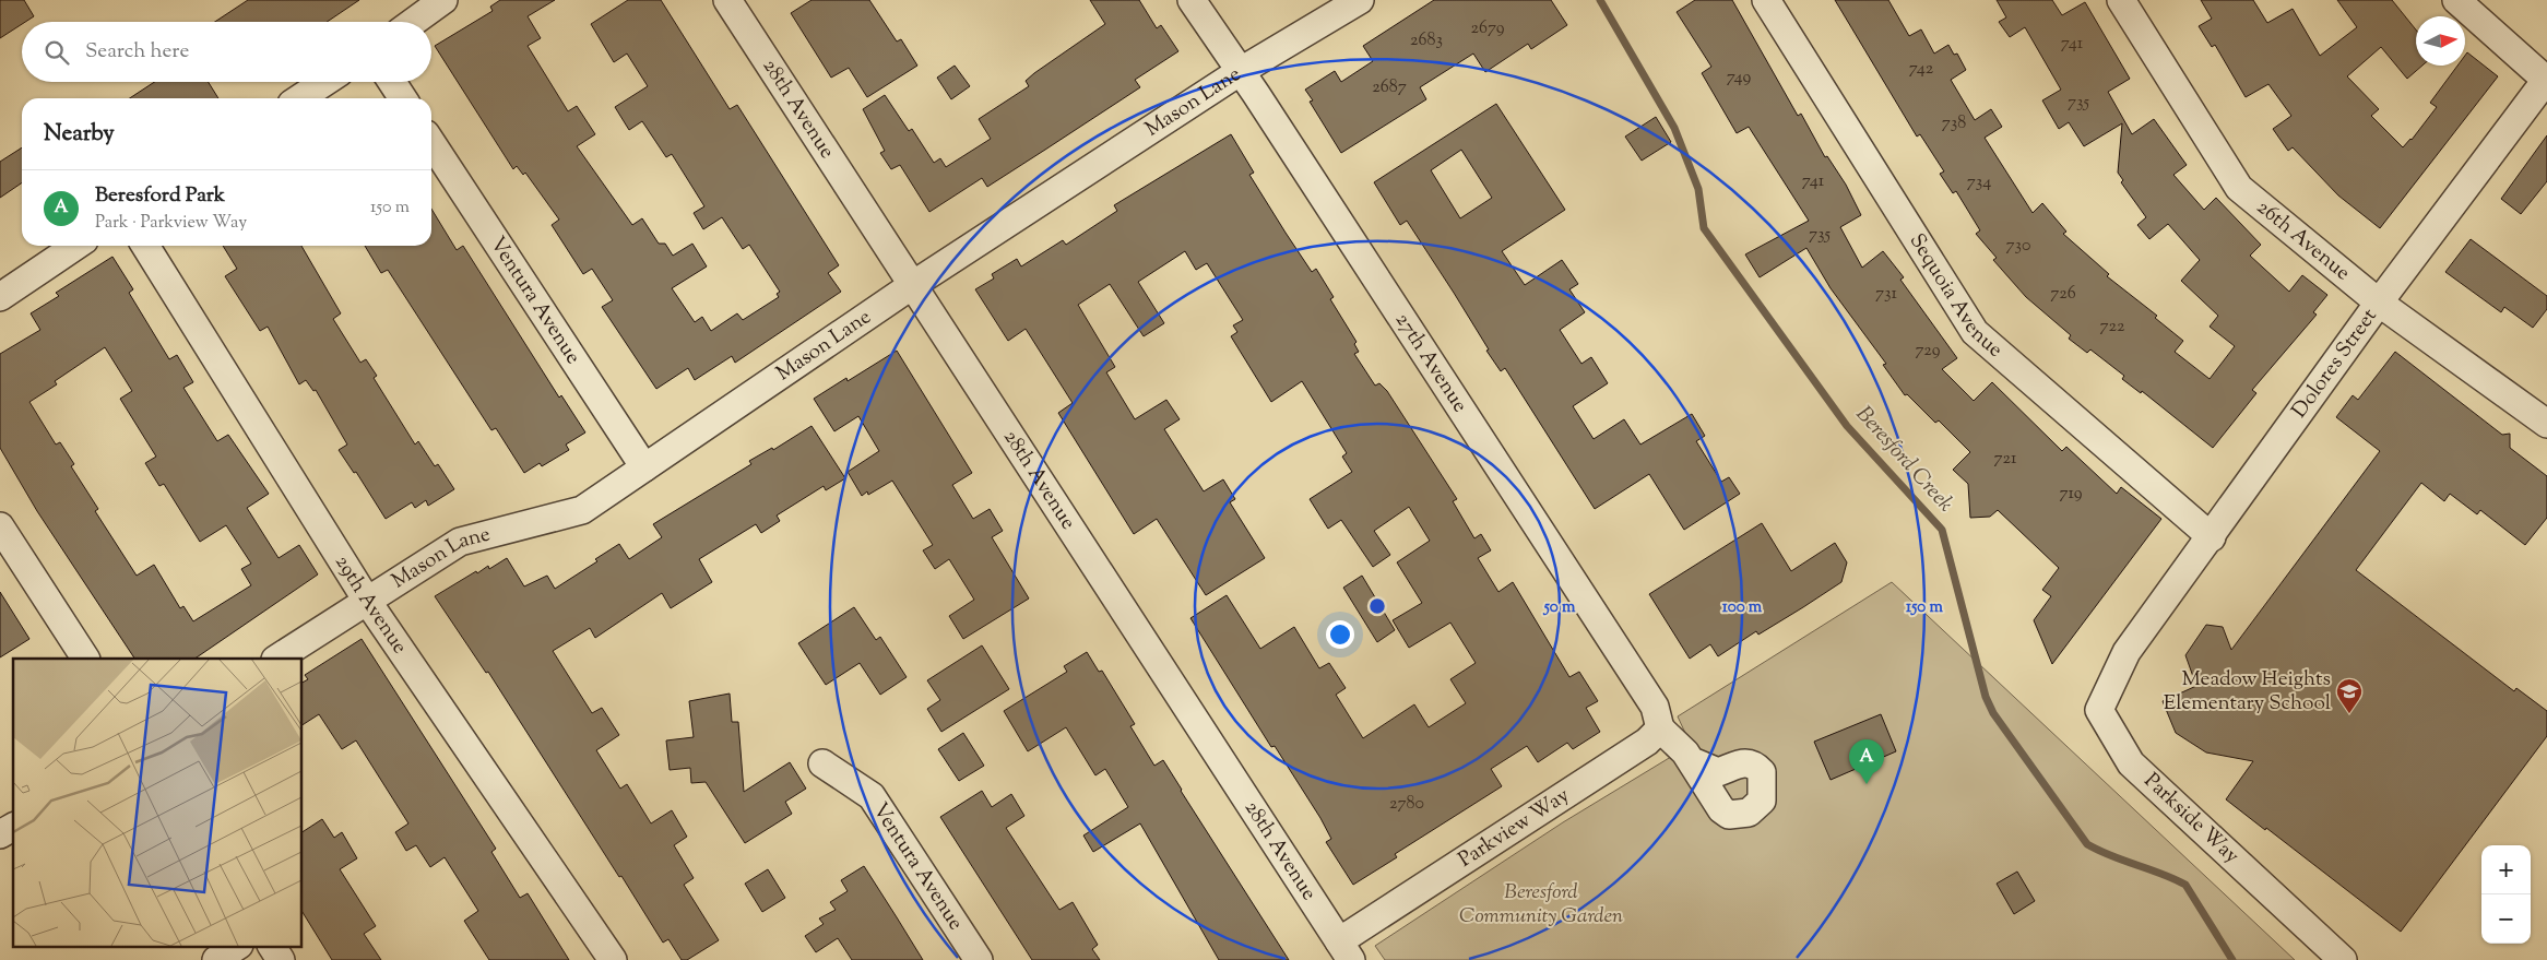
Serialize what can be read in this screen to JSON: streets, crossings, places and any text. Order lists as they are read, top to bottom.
{
  "streets": {
    "street": [
      "Mason Lane",
      "28th Avenue",
      "26th Avenue",
      "Sequoia Avenue",
      "Ventura Avenue",
      "27th Avenue",
      "Dolores Street",
      "29th Avenue",
      "Parkside Way",
      "Parkview Way"
    ]
  },
  "crossings": [
    ["Mason Lane", "28th Avenue"],
    ["Mason Lane", "Ventura Avenue"],
    ["Mason Lane", "27th Avenue"],
    ["Mason Lane", "29th Avenue"],
    ["28th Avenue", "Parkview Way"],
    ["26th Avenue", "Dolores Street"],
    ["Sequoia Avenue", "Dolores Street"],
    ["27th Avenue", "Parkview Way"],
    ["Dolores Street", "Parkside Way"]
  ],
  "water": ["Beresford Creek"],
  "parks": ["Beresford Community Garden"],
  "places": {
    "school or university": ["Meadow Heights Elementary School"]
  },
  "house_numbers": [
    "2679",
    "2683",
    "741",
    "742",
    "749",
    "2687",
    "735",
    "738",
    "741",
    "734",
    "735",
    "730",
    "731",
    "726",
    "722",
    "729",
    "721",
    "719",
    "2780"
  ],
  "north": "right",
  "page": {
    "search": "Search here",
    "heading": "Nearby",
    "list": [
      {
        "mark": "A",
        "name": "Beresford Park",
        "note": "Park · Parkview Way",
        "value": "150 m"
      }
    ],
    "pins": "A",
    "map_buttons": ["+", "−"]
  },
  "rings": ["50 m", "100 m", "150 m"]
}
